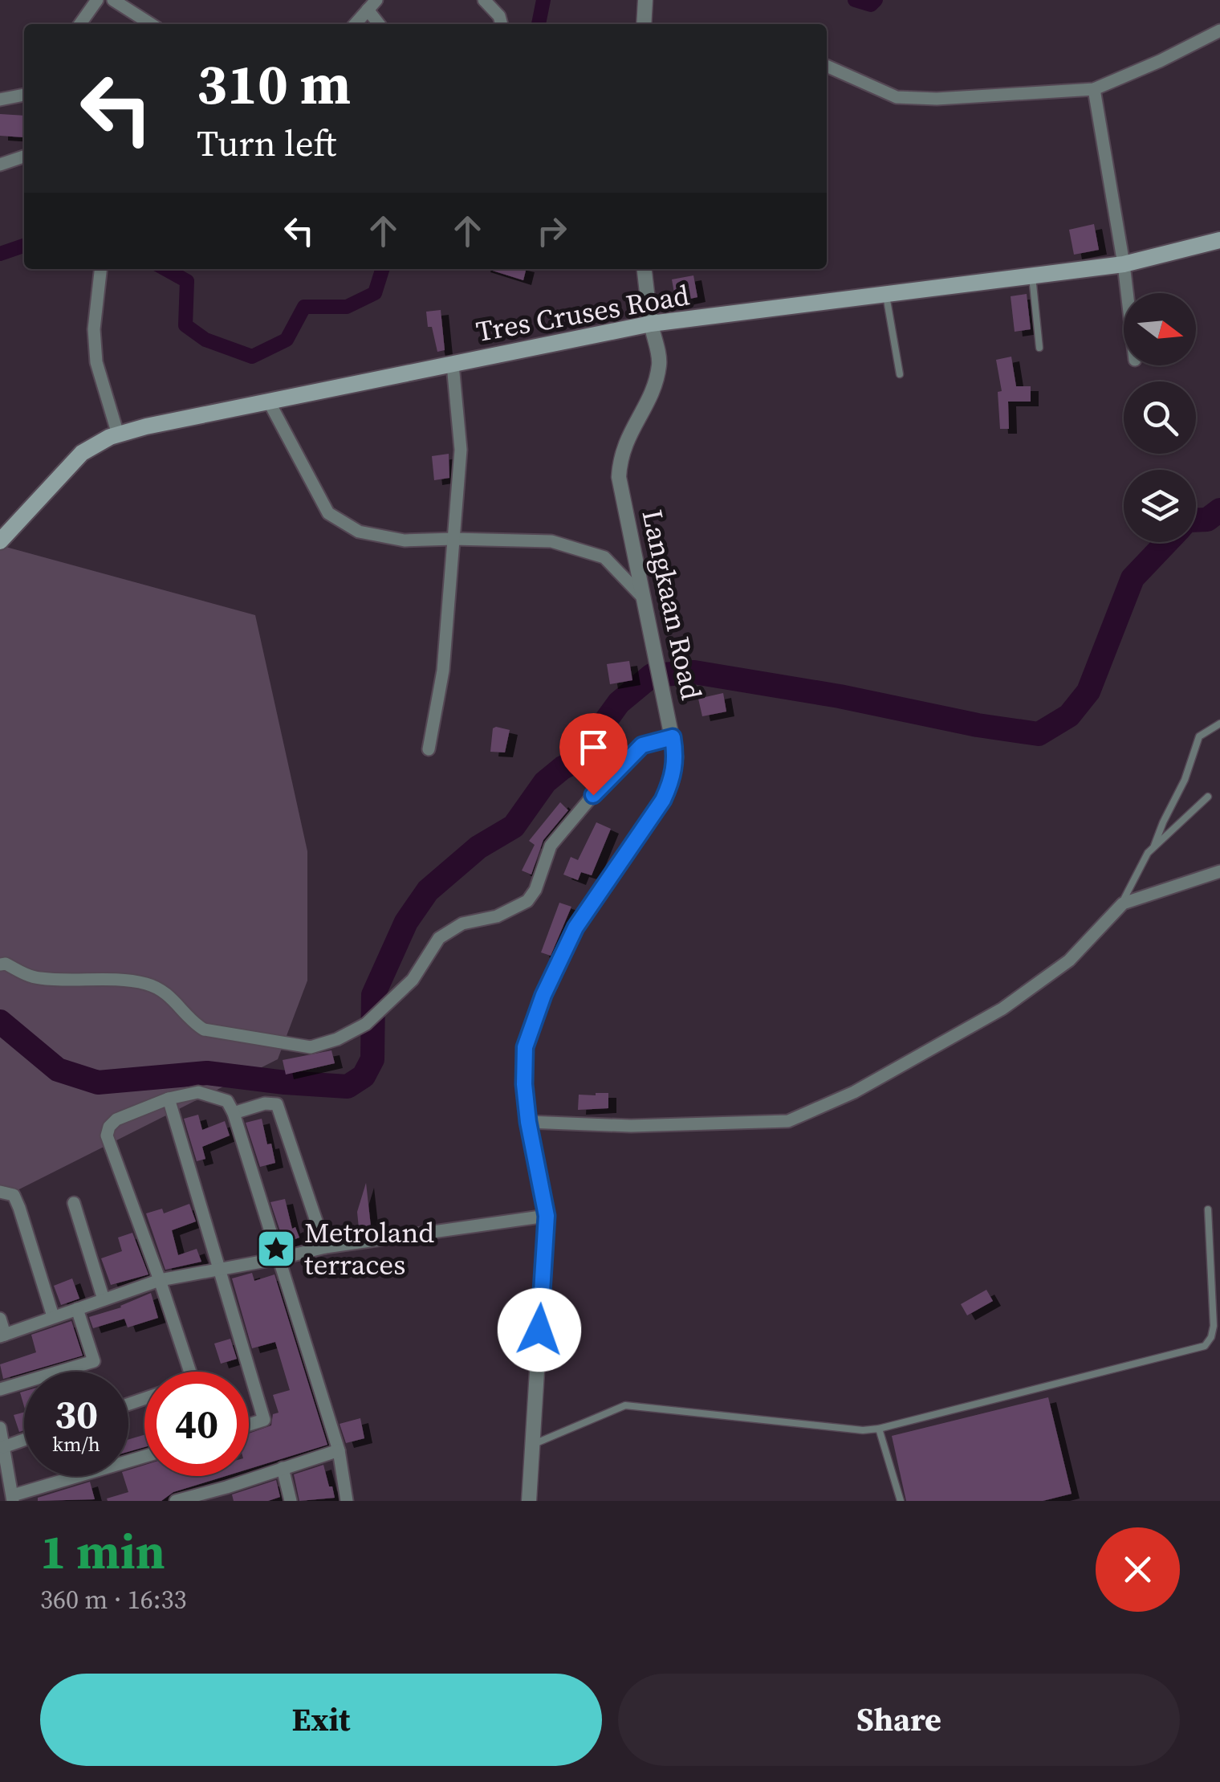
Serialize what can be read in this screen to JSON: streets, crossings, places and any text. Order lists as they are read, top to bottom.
{
  "streets": {
    "main road": ["Tres Cruses Road"],
    "street": ["Langkaan Road"]
  },
  "crossings": [
    ["Tres Cruses Road", "Langkaan Road"]
  ],
  "places": {
    "place": ["Metroland terraces"]
  },
  "north": "right",
  "page": {
    "turn": ["310 m", "Turn left"],
    "speed": "30 km/h",
    "limit": "40",
    "heading": ["1 min", "360 m · 16:33"],
    "buttons": ["Exit", "Share"]
  }
}
